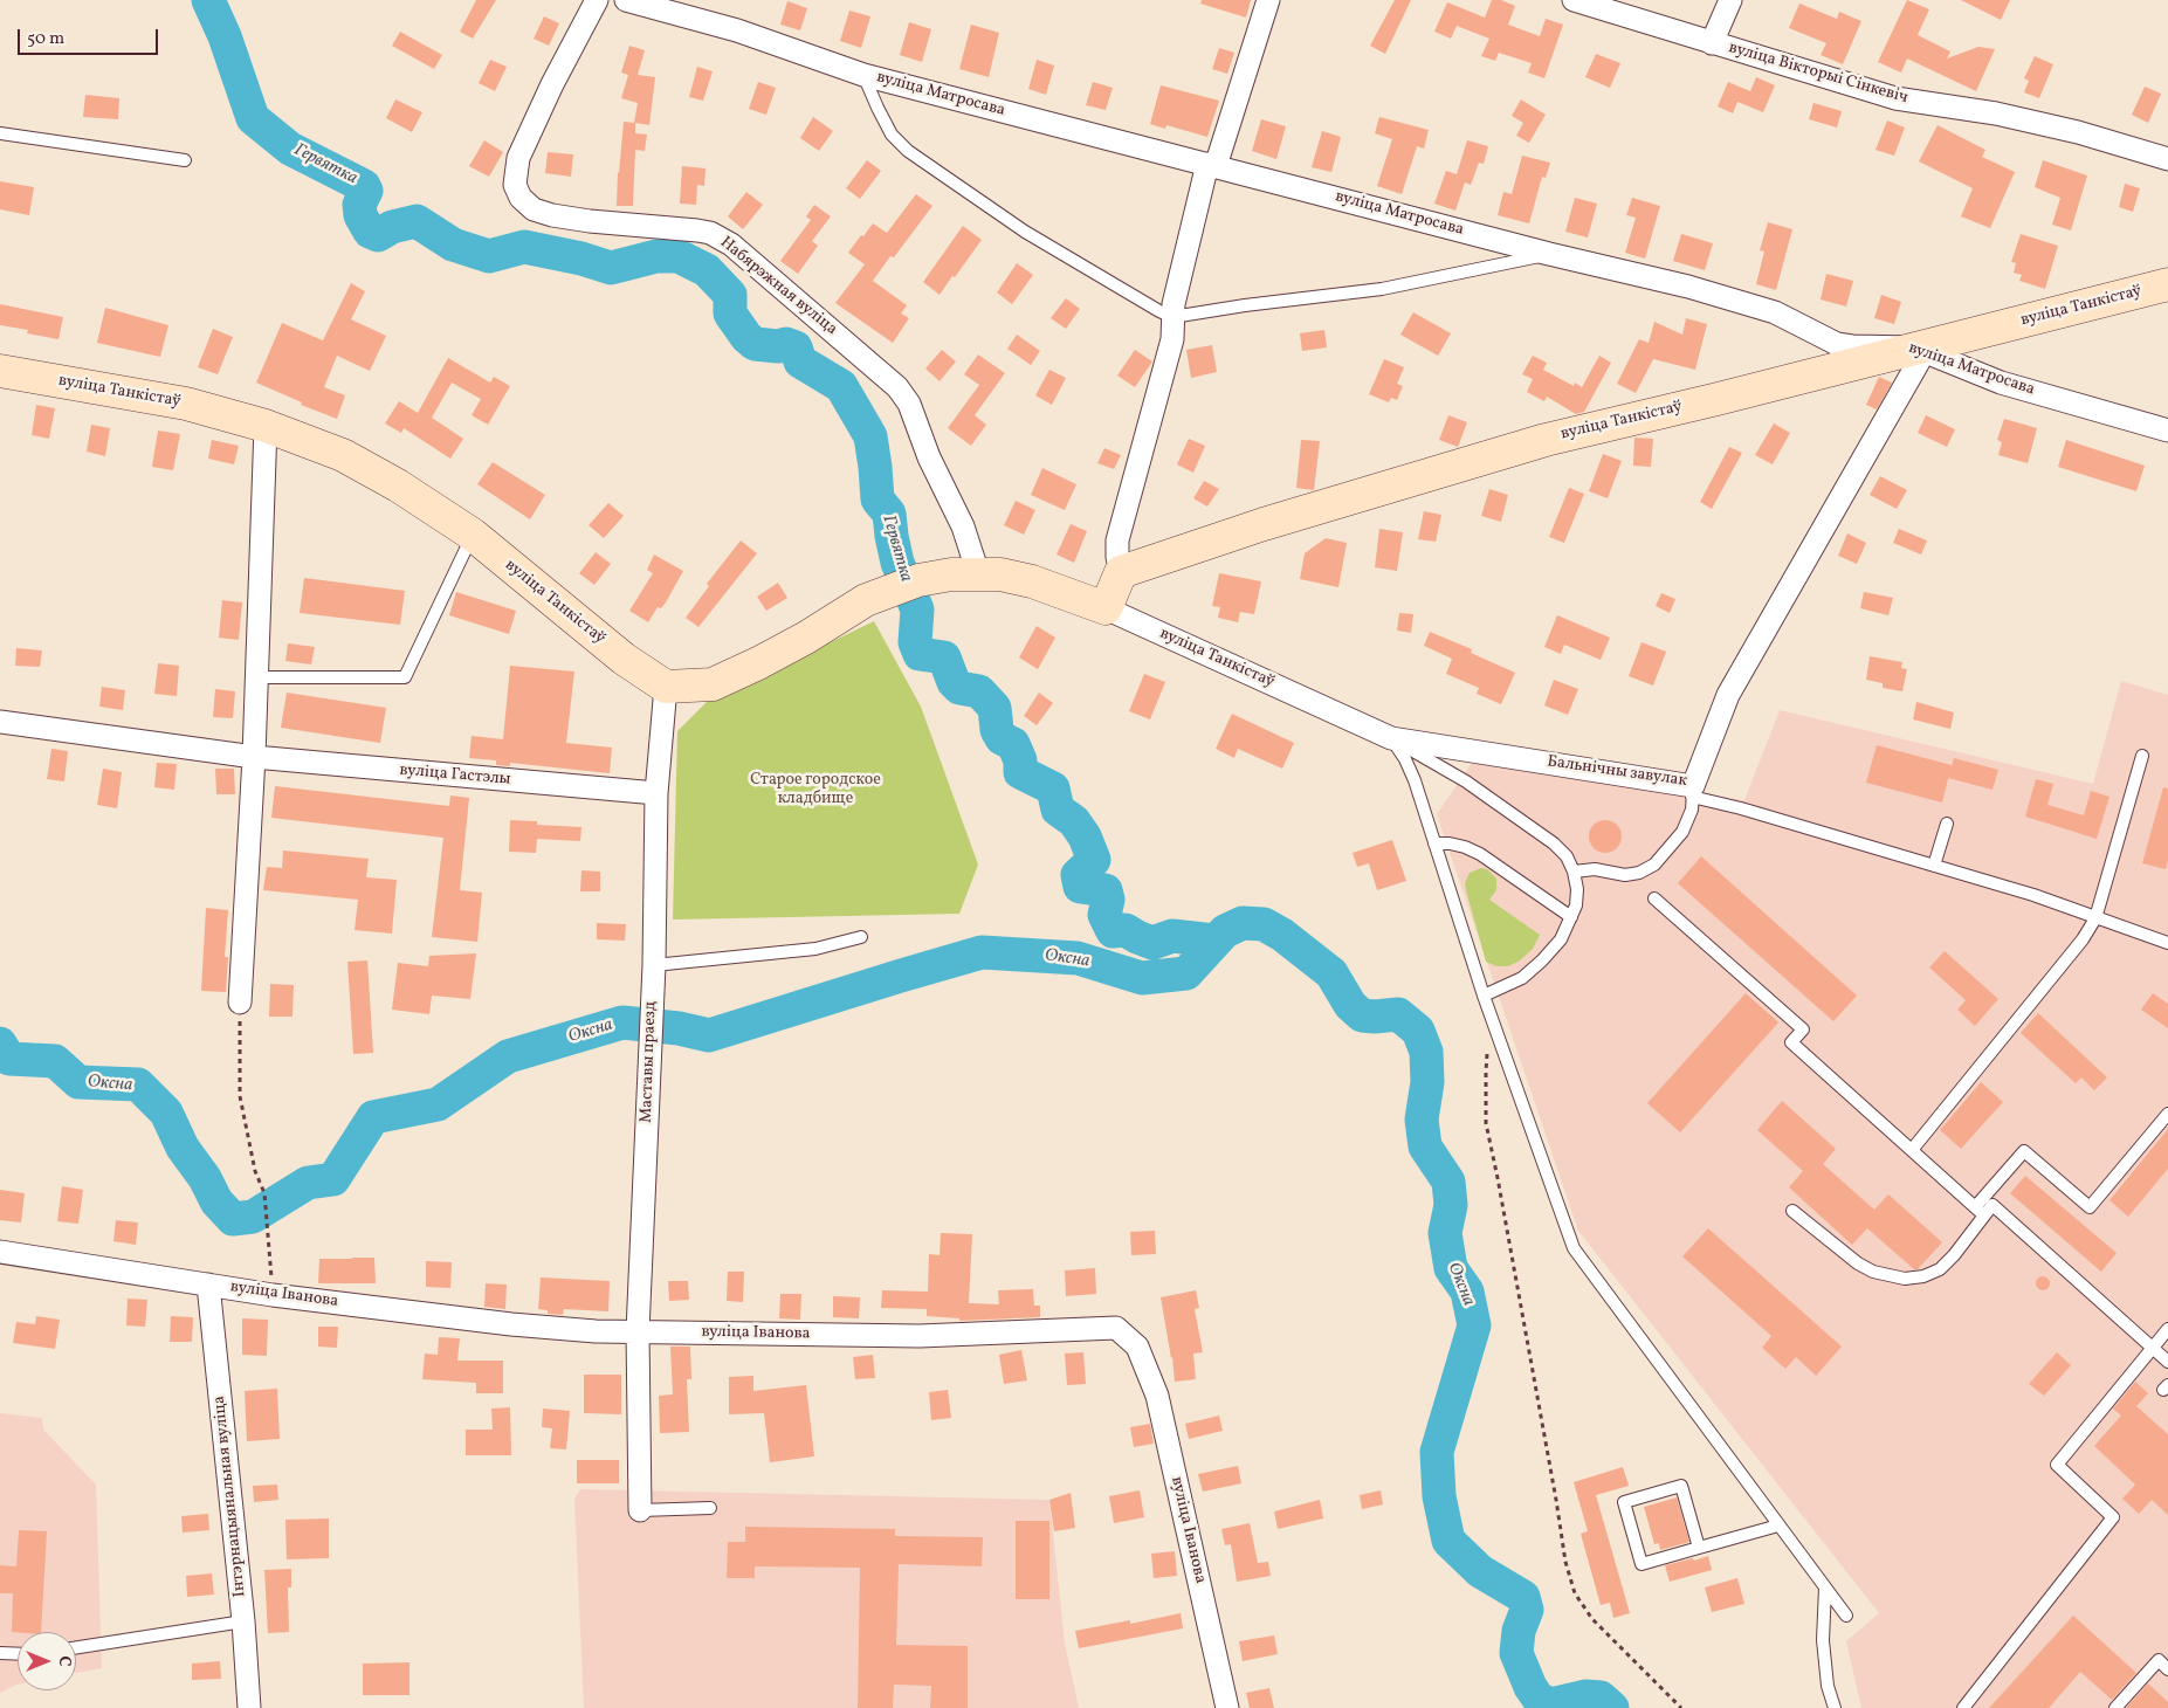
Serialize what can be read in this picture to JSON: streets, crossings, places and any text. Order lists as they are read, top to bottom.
{
  "streets": {
    "street": [
      "вуліца Вікторыі Сінкевіч",
      "вуліца Матросава",
      "Набярэжная вуліца",
      "вуліца Танкістаў",
      "Бальнічны завулак",
      "вуліца Гастэлы",
      "Маставы праезд",
      "вуліца Іванова",
      "Інтэрнацыянальная вуліца"
    ]
  },
  "crossings": [
    ["вуліца Матросава", "вуліца Танкістаў"],
    ["вуліца Матросава", "Бальнічны завулак"],
    ["Набярэжная вуліца", "вуліца Танкістаў"],
    ["вуліца Танкістаў", "Бальнічны завулак"],
    ["вуліца Танкістаў", "Маставы праезд"],
    ["вуліца Гастэлы", "Маставы праезд"],
    ["Маставы праезд", "вуліца Іванова"],
    ["вуліца Іванова", "Інтэрнацыянальная вуліца"]
  ],
  "water": ["Гервятка", "Оксна"],
  "parks": ["Старое городское кладбище"],
  "scale_bar": "50 m",
  "north": "right"
}
